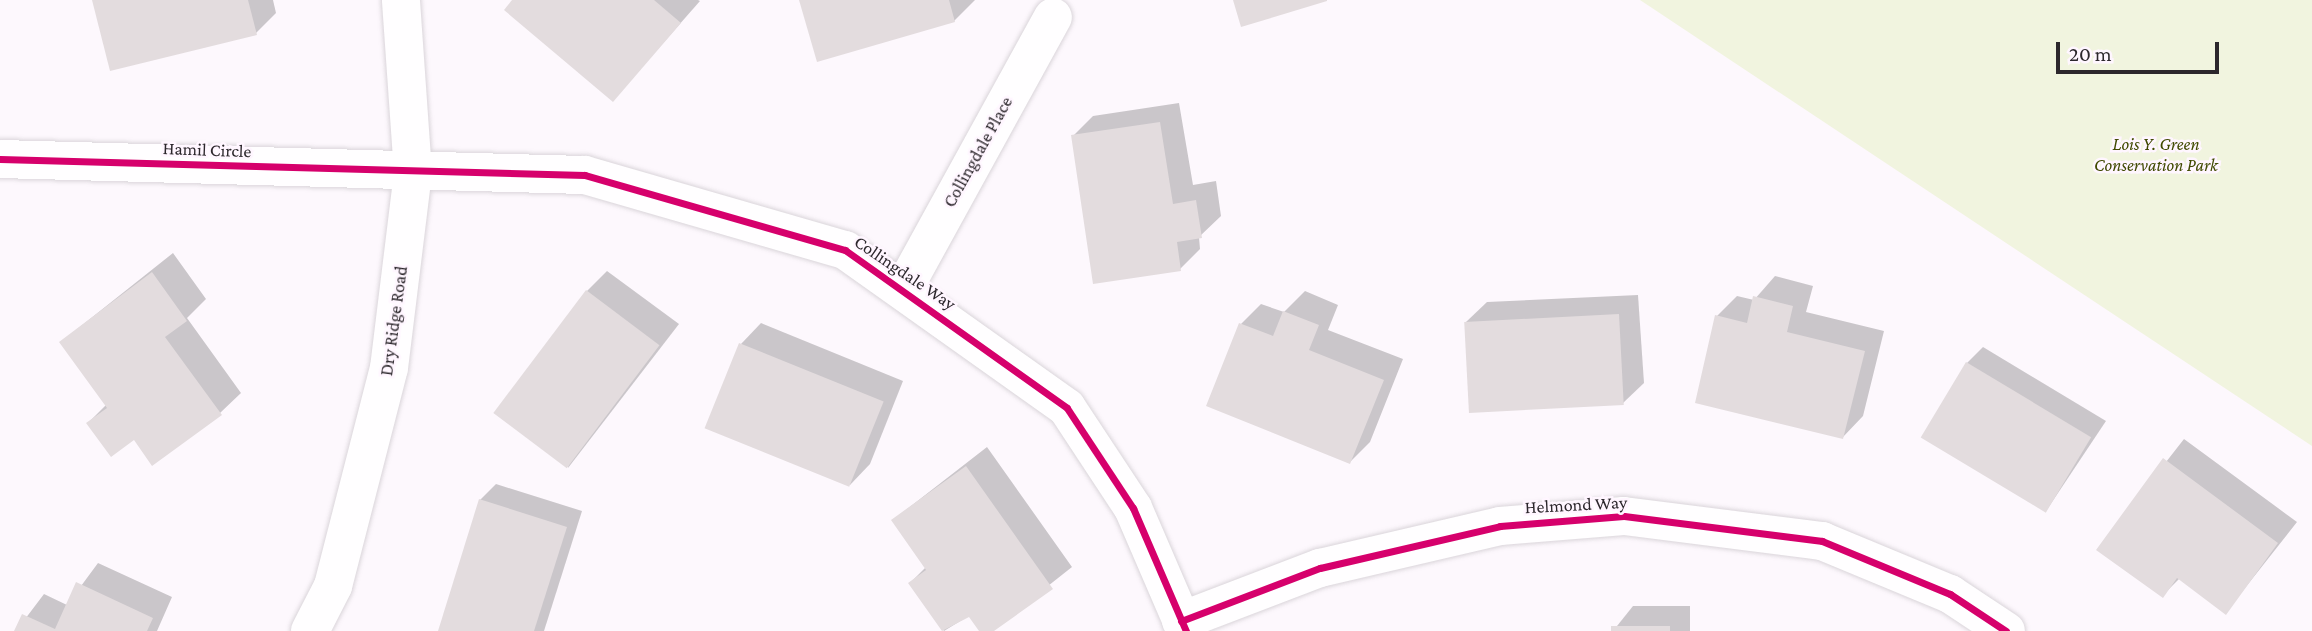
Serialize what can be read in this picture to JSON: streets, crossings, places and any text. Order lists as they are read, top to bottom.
{
  "streets": {
    "street": [
      "Hamil Circle",
      "Collingdale Place",
      "Collingdale Way",
      "Dry Ridge Road",
      "Helmond Way"
    ]
  },
  "crossings": [
    ["Hamil Circle", "Collingdale Way"],
    ["Hamil Circle", "Dry Ridge Road"],
    ["Collingdale Place", "Collingdale Way"],
    ["Collingdale Way", "Dry Ridge Road"],
    ["Collingdale Way", "Helmond Way"]
  ],
  "parks": ["Lois Y. Green Conservation Park"],
  "scale_bar": "20 m"
}
